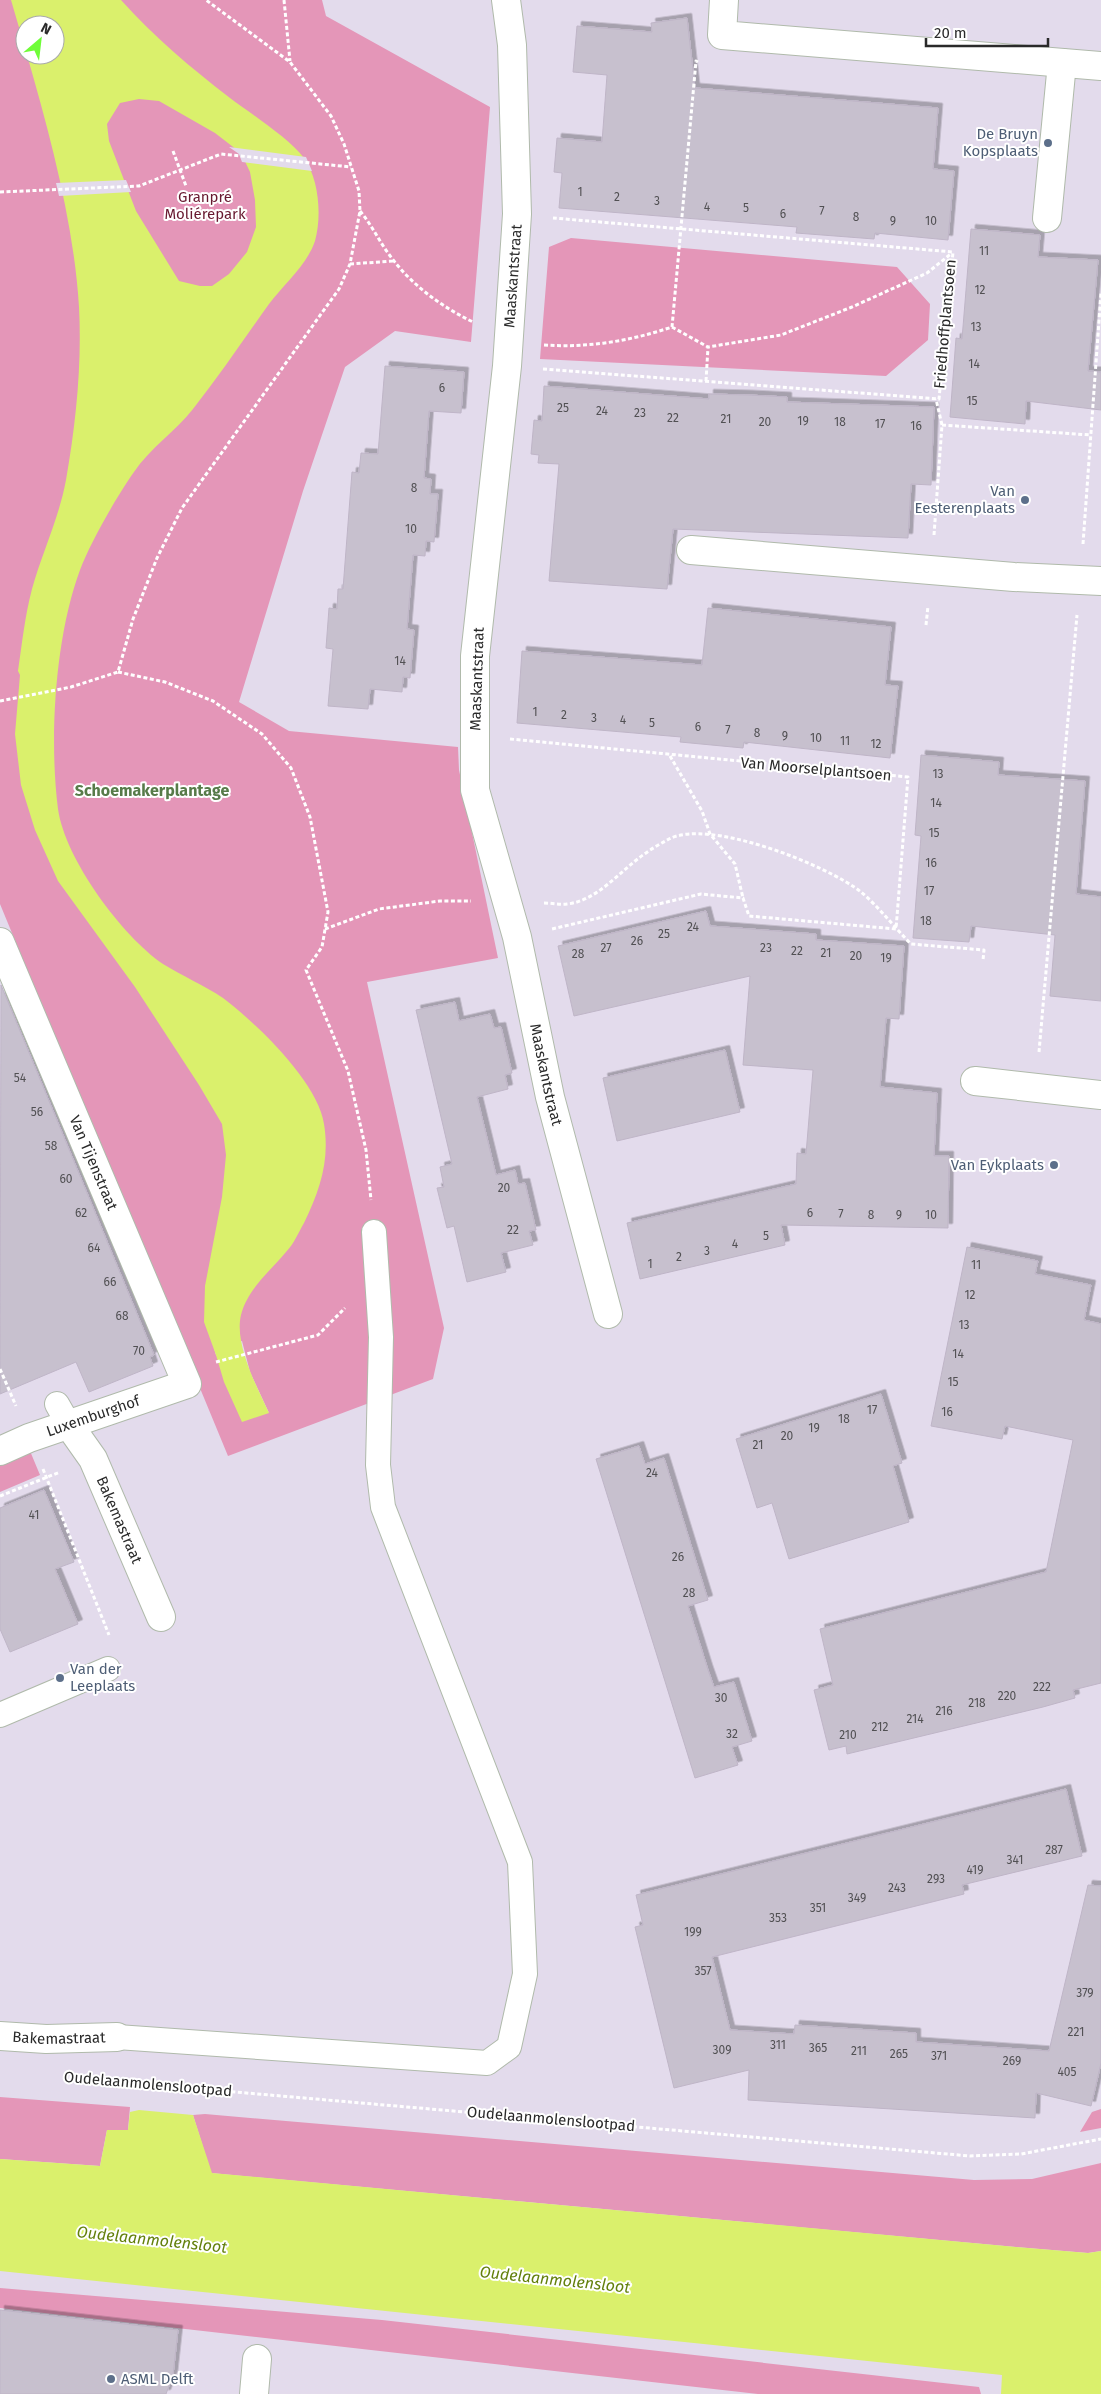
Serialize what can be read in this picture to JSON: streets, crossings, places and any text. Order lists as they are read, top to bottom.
{
  "streets": {
    "street": [
      "Maaskantstraat",
      "Van Tijenstraat",
      "Luxemburghof",
      "Bakemastraat"
    ],
    "path": ["Friedhoffplantsoen", "Van Moorselplantsoen", "Oudelaanmolenslootpad"]
  },
  "crossings": [
    ["Maaskantstraat", "Friedhoffplantsoen"],
    ["Maaskantstraat", "Van Moorselplantsoen"],
    ["Van Tijenstraat", "Luxemburghof"],
    ["Luxemburghof", "Bakemastraat"]
  ],
  "districts": ["Schoemakerplantage"],
  "water": ["Oudelaanmolensloot"],
  "parks": ["Granpré Moliérepark"],
  "places": [
    "De Bruyn Kopsplaats",
    "Van Eesterenplaats",
    "Van Eykplaats",
    "Van der Leeplaats",
    "ASML Delft"
  ],
  "house_numbers": [
    "1",
    "2",
    "3",
    "4",
    "5",
    "7",
    "6",
    "8",
    "9",
    "10",
    "11",
    "12",
    "13",
    "14",
    "6",
    "15",
    "25",
    "24",
    "23",
    "22",
    "21",
    "19",
    "20",
    "18",
    "17",
    "16",
    "8",
    "10",
    "14",
    "1",
    "2",
    "3",
    "4",
    "5",
    "6",
    "7",
    "8",
    "9",
    "10",
    "11",
    "12",
    "13",
    "14",
    "15",
    "16",
    "17",
    "18",
    "24",
    "25",
    "26",
    "27",
    "23",
    "22",
    "21",
    "28",
    "20",
    "19",
    "54",
    "56",
    "58",
    "60",
    "20",
    "62",
    "6",
    "7",
    "8",
    "9",
    "10",
    "22",
    "5",
    "4",
    "64",
    "3",
    "2",
    "1",
    "11",
    "66",
    "12",
    "68",
    "13",
    "70",
    "14",
    "15",
    "17",
    "16",
    "18",
    "19",
    "20",
    "21",
    "24",
    "41",
    "26",
    "28",
    "222",
    "220",
    "30",
    "218",
    "216",
    "214",
    "212",
    "32",
    "210",
    "287",
    "341",
    "419",
    "293",
    "243",
    "349",
    "351",
    "353",
    "199",
    "357",
    "379",
    "221",
    "311",
    "365",
    "309",
    "211",
    "265",
    "371",
    "269",
    "405"
  ],
  "scale_bar": "20 m",
  "north": "top right"
}
